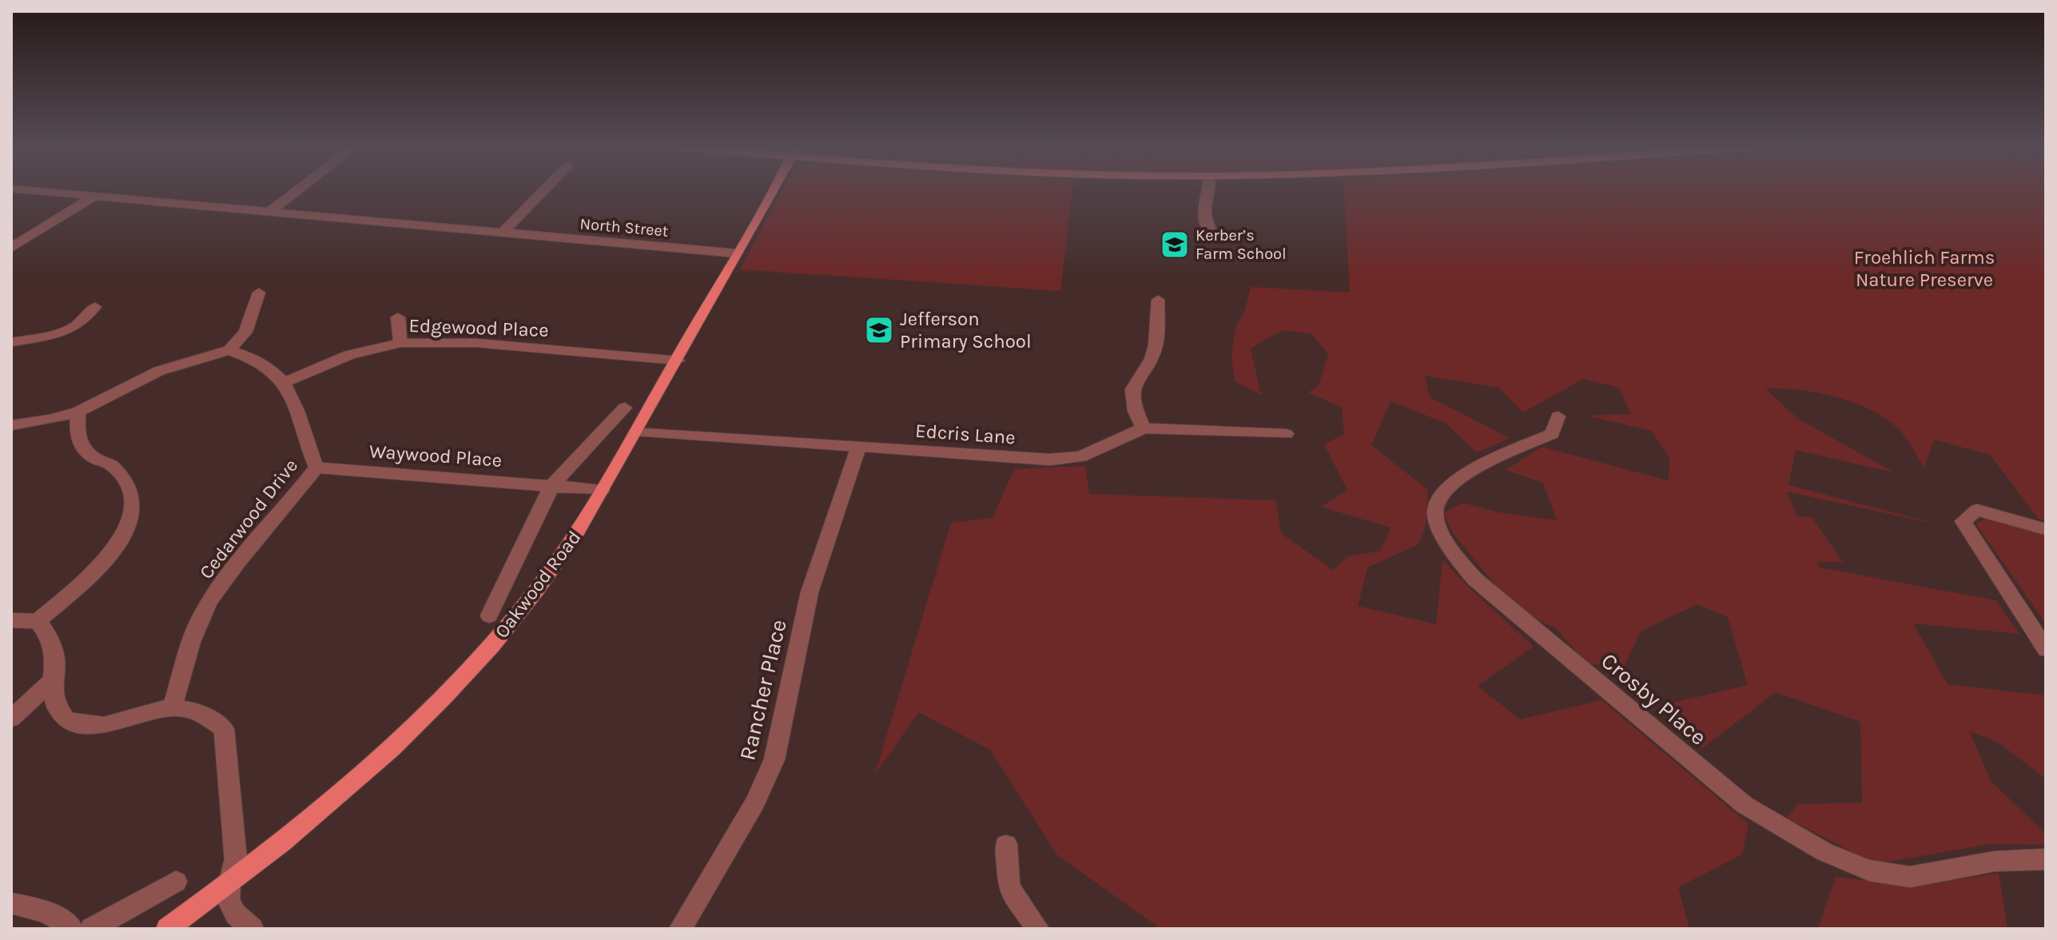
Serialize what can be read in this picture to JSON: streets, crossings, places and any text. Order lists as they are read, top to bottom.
{
  "streets": {
    "main road": ["Oakwood Road"],
    "street": [
      "North Street",
      "Edgewood Place",
      "Edcris Lane",
      "Waywood Place",
      "Cedarwood Drive",
      "Rancher Place",
      "Crosby Place"
    ]
  },
  "crossings": [
    ["North Street", "Oakwood Road"],
    ["Edgewood Place", "Cedarwood Drive"],
    ["Edgewood Place", "Oakwood Road"],
    ["Edcris Lane", "Oakwood Road"],
    ["Edcris Lane", "Rancher Place"],
    ["Waywood Place", "Cedarwood Drive"],
    ["Waywood Place", "Oakwood Road"]
  ],
  "parks": ["Froehlich Farms Nature Preserve"],
  "places": {
    "school or university": ["Kerber’s Farm School", "Jefferson Primary School"]
  }
}
